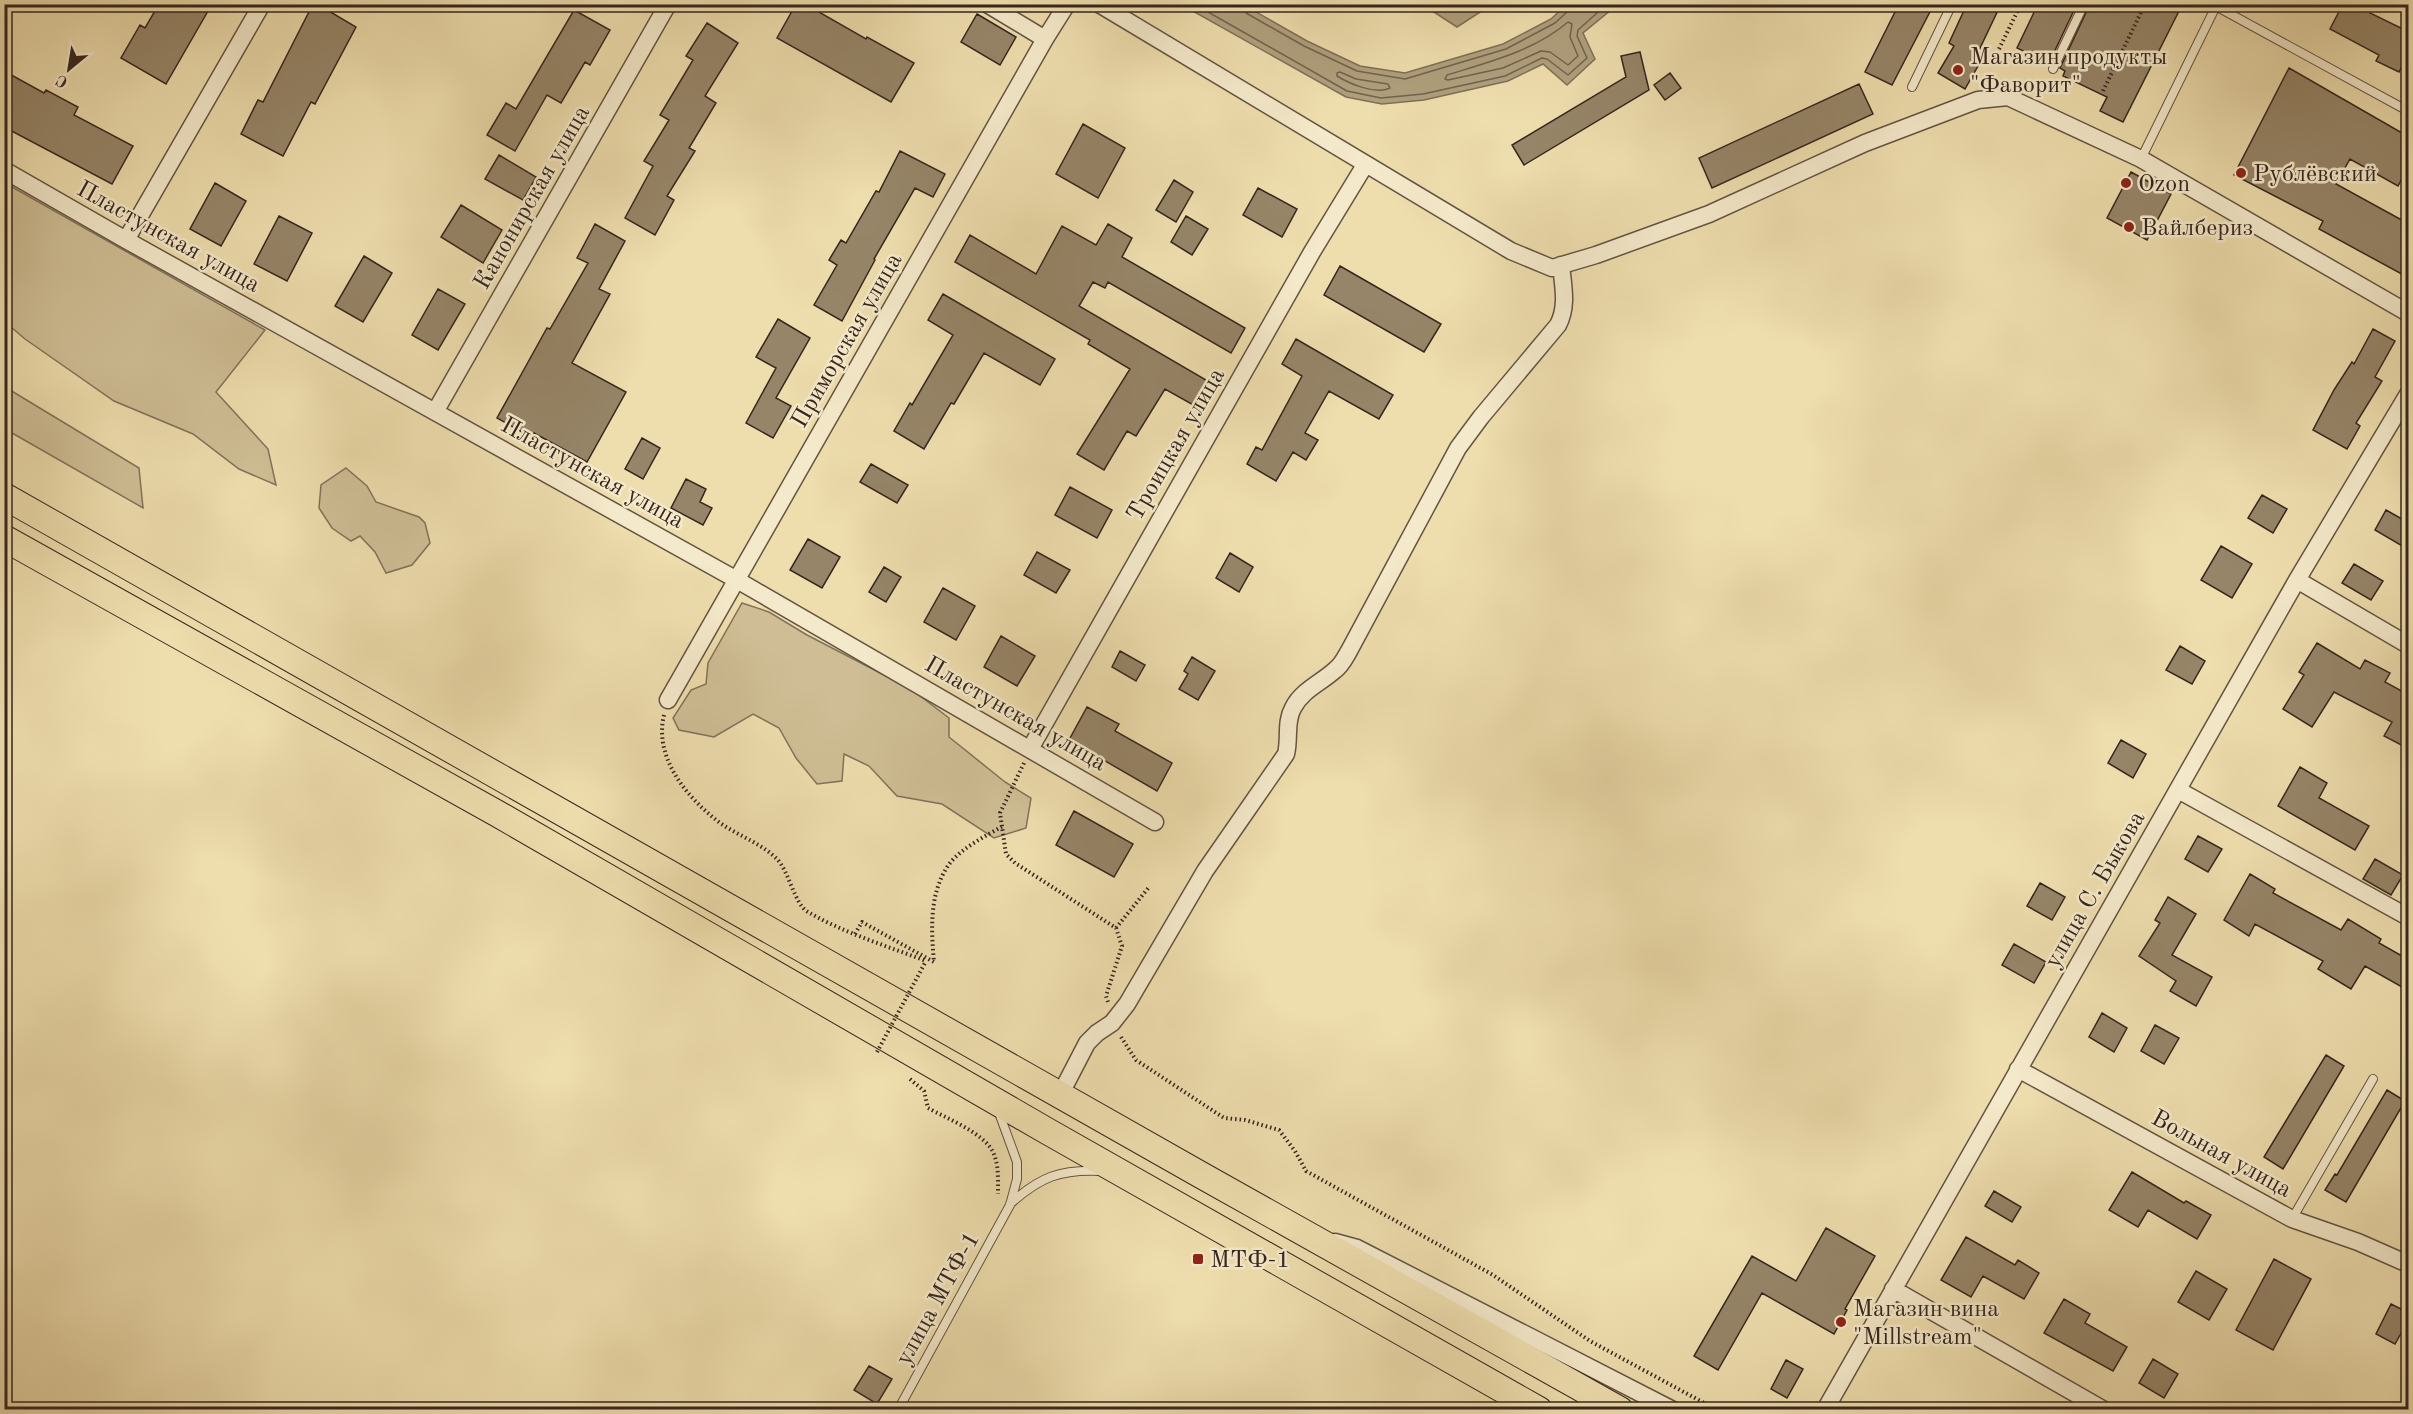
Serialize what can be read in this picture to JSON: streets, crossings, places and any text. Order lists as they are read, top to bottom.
{
  "streets": {
    "street": [
      "Канонирская улица",
      "Пластунская улица",
      "Приморская улица",
      "Троицкая улица",
      "улица С. Быкова",
      "Вольная улица"
    ],
    "lane": ["улица МТФ-1"]
  },
  "crossings": [
    ["Канонирская улица", "Пластунская улица"],
    ["Пластунская улица", "Приморская улица"],
    ["Пластунская улица", "Троицкая улица"],
    ["улица С. Быкова", "Вольная улица"]
  ],
  "places": {
    "other": [
      "Магазин продукты \"Фаворит\"",
      "Рублёвский",
      "Ozon",
      "Вайлбериз",
      "Магазин вина \"Millstream\""
    ],
    "transit": ["МТФ-1"]
  },
  "north": "bottom left"
}
